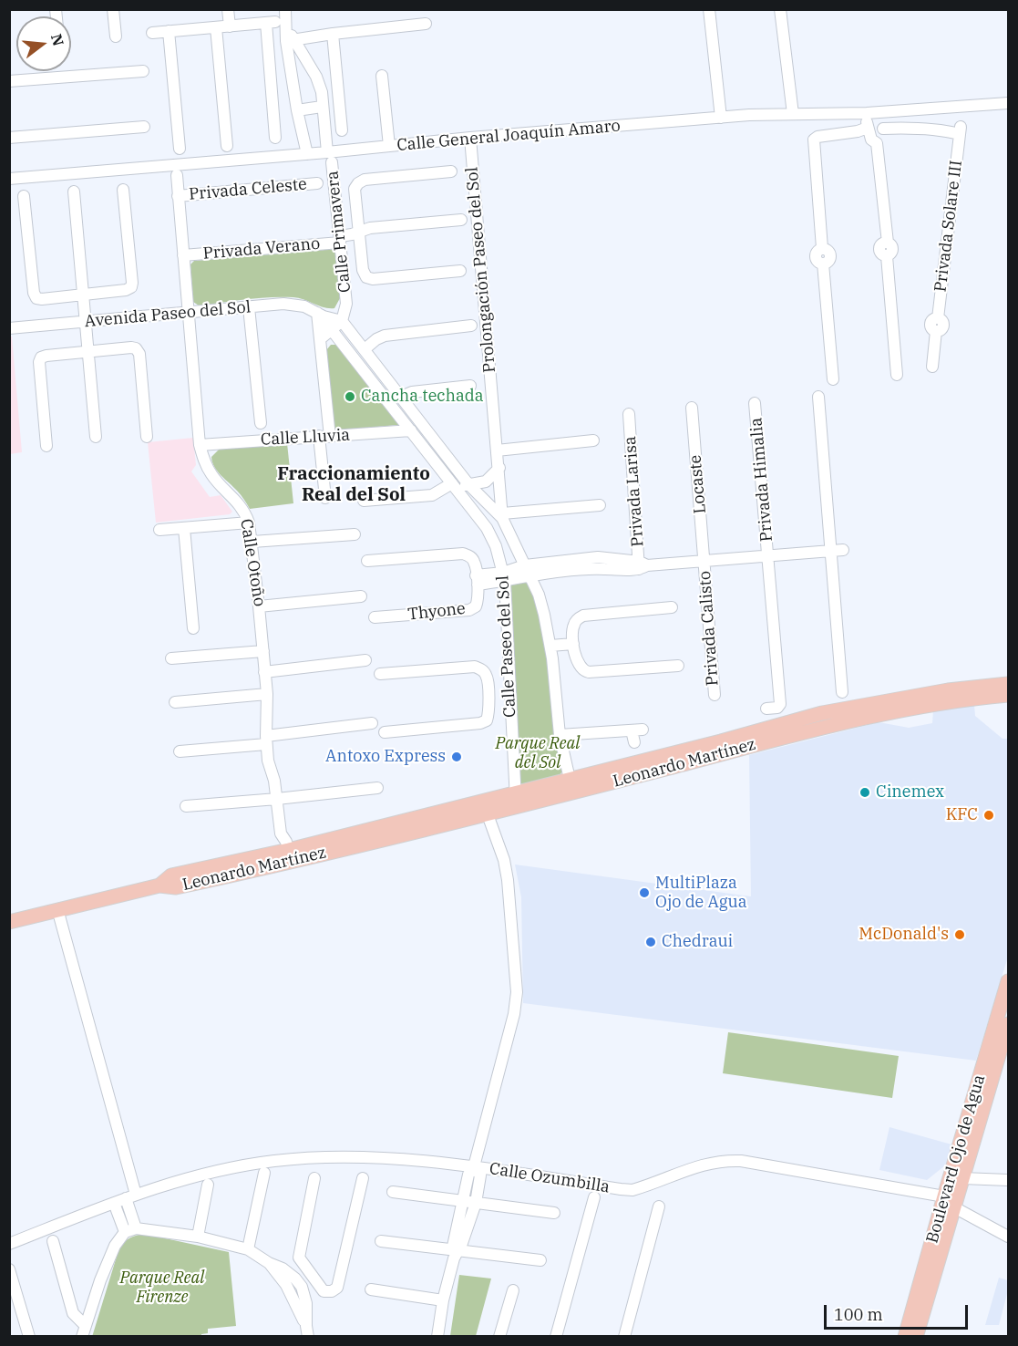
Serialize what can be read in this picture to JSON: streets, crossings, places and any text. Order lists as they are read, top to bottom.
{
  "streets": {
    "main road": ["Leonardo Martínez", "Boulevard Ojo de Agua"],
    "street": [
      "Calle General Joaquín Amaro",
      "Privada Celeste",
      "Privada Solare III",
      "Calle Primavera",
      "Privada Verano",
      "Prolongación Paseo del Sol",
      "Avenida Paseo del Sol",
      "Calle Lluvia",
      "Privada Himalia",
      "Locaste",
      "Privada Larisa",
      "Calle Otoño",
      "Thyone",
      "Privada Calisto",
      "Calle Paseo del Sol",
      "Calle Ozumbilla"
    ]
  },
  "crossings": [
    ["Calle General Joaquín Amaro", "Calle Primavera"],
    ["Calle General Joaquín Amaro", "Prolongación Paseo del Sol"],
    ["Privada Celeste", "Calle Otoño"],
    ["Calle Primavera", "Privada Verano"],
    ["Calle Primavera", "Calle Paseo del Sol"],
    ["Privada Verano", "Calle Otoño"],
    ["Prolongación Paseo del Sol", "Calle Paseo del Sol"],
    ["Avenida Paseo del Sol", "Calle Otoño"],
    ["Avenida Paseo del Sol", "Calle Paseo del Sol"],
    ["Calle Lluvia", "Calle Otoño"],
    ["Calle Lluvia", "Calle Paseo del Sol"],
    ["Locaste", "Privada Calisto"],
    ["Calle Otoño", "Leonardo Martínez"],
    ["Calle Paseo del Sol", "Leonardo Martínez"],
    ["Leonardo Martínez", "Calle Ozumbilla"],
    ["Boulevard Ojo de Agua", "Calle Ozumbilla"]
  ],
  "districts": ["Fraccionamiento Real del Sol"],
  "parks": ["Parque Real del Sol", "Parque Real Firenze"],
  "places": [
    "Cancha techada",
    "Antoxo Express",
    "Cinemex",
    "KFC",
    "MultiPlaza Ojo de Agua",
    "McDonald's",
    "Chedraui"
  ],
  "scale_bar": "100 m",
  "north": "right"
}
